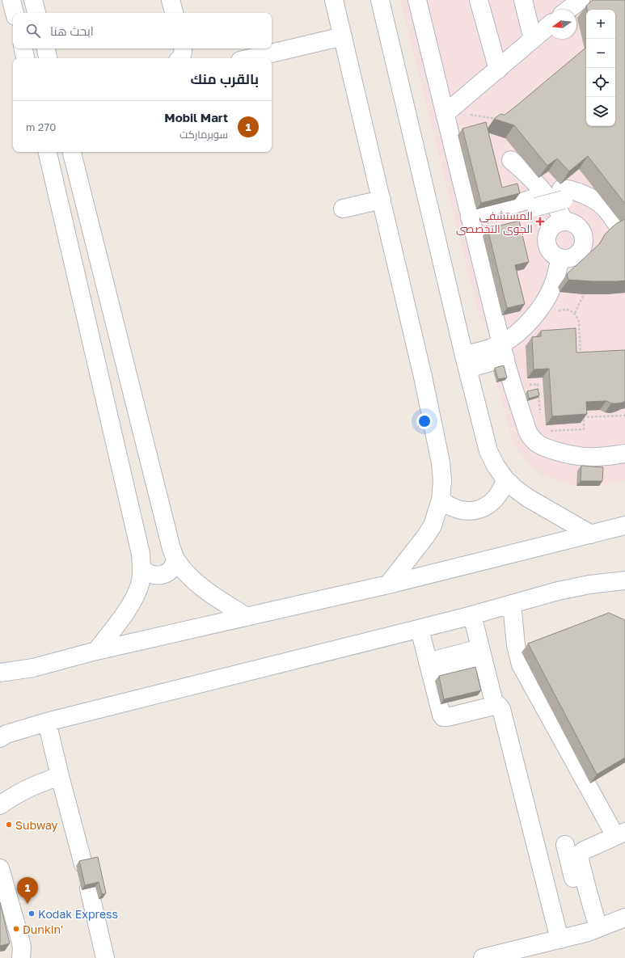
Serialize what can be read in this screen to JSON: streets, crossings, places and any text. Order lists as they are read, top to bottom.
{
  "places": {
    "health": ["المستشفى الجوى التخصصى"],
    "other": ["Subway", "Kodak Express", "Dunkin'"]
  },
  "north": "left",
  "page": {
    "map_buttons": ["+", "−"],
    "search": "ابحث هنا",
    "heading": "بالقرب منك",
    "list": [
      {
        "mark": "1",
        "name": "Mobil Mart",
        "note": "سوبرماركت",
        "value": "270 m"
      }
    ],
    "pins": "1"
  }
}
